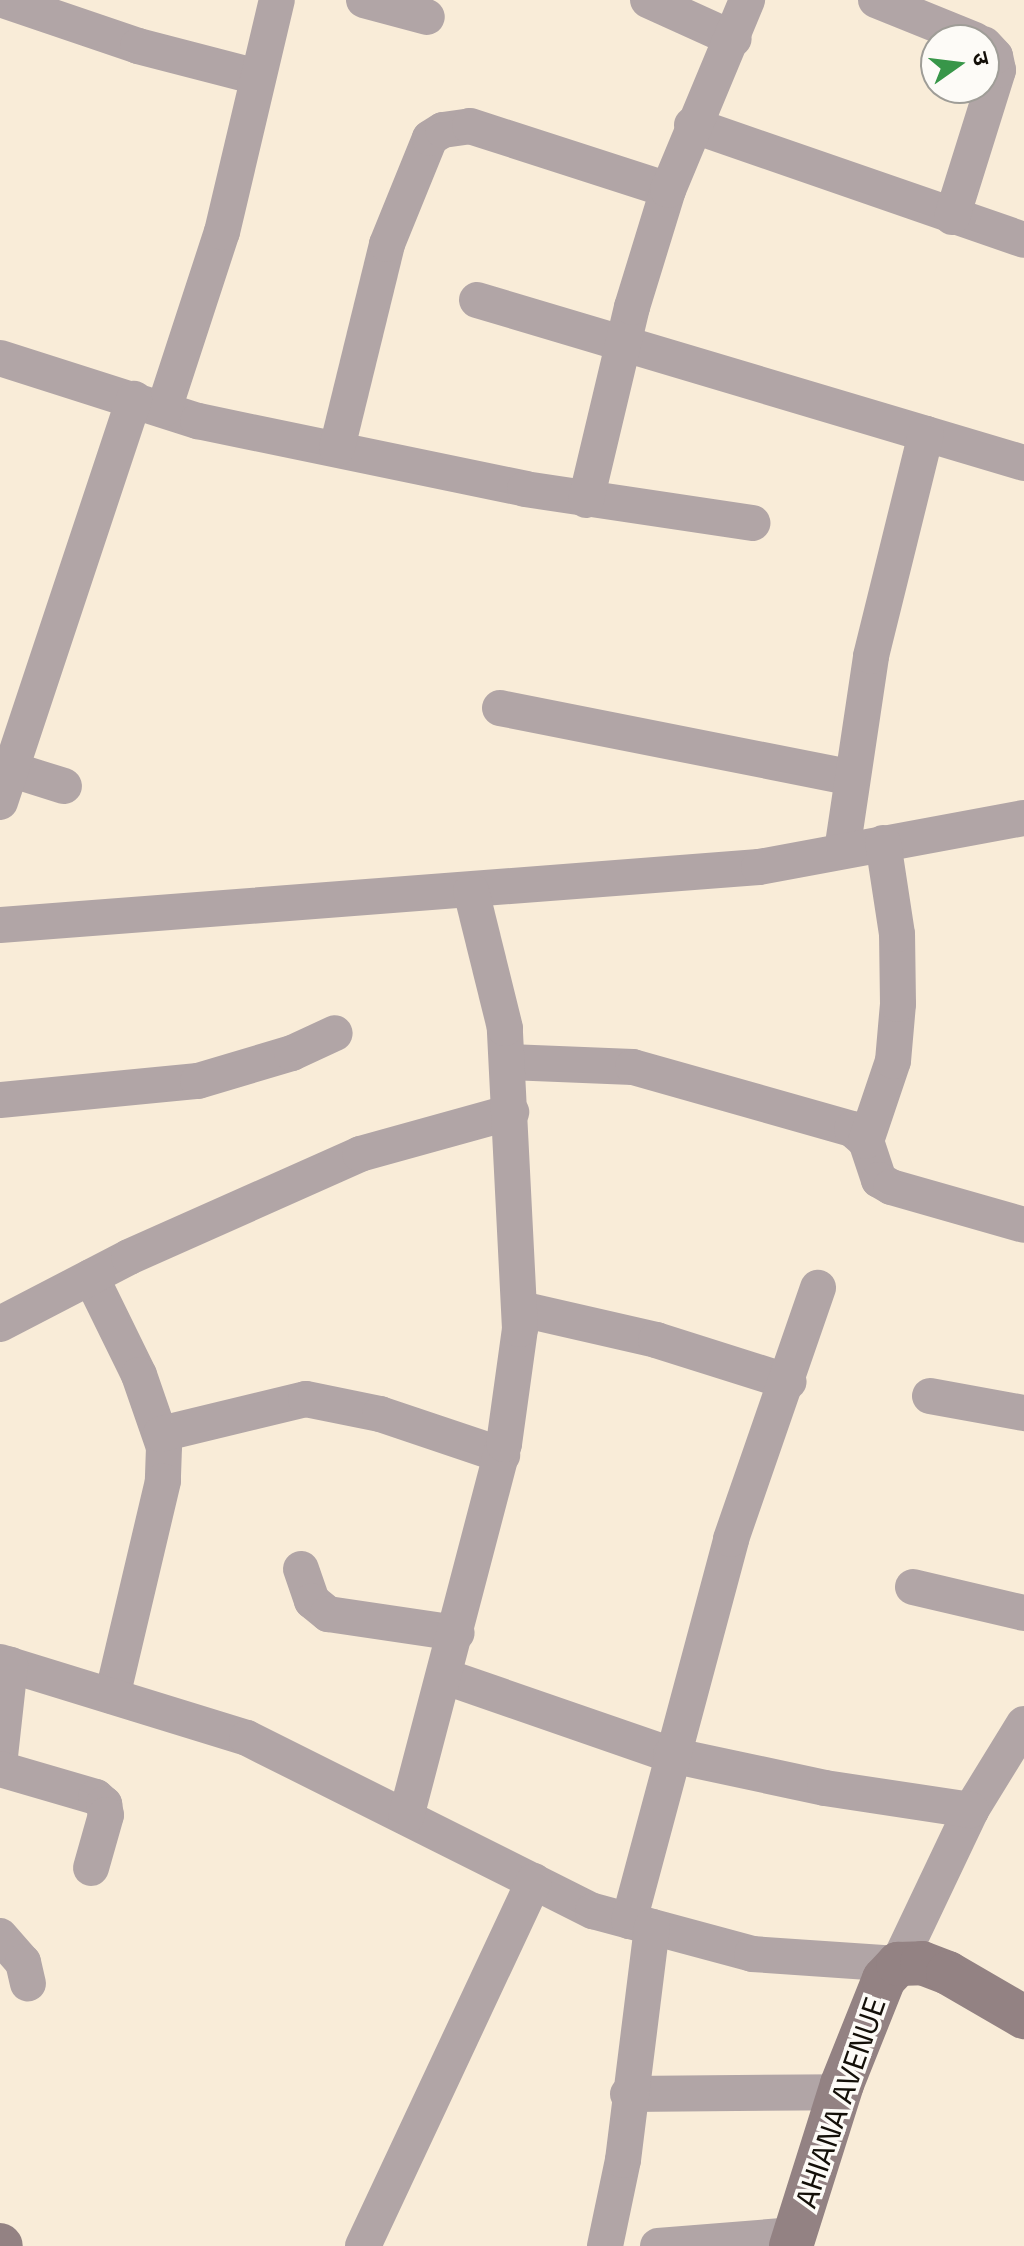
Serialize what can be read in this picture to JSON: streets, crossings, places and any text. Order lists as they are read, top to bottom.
{
  "streets": {
    "street": ["AHIANA AVENUE"]
  },
  "north": "right"
}
